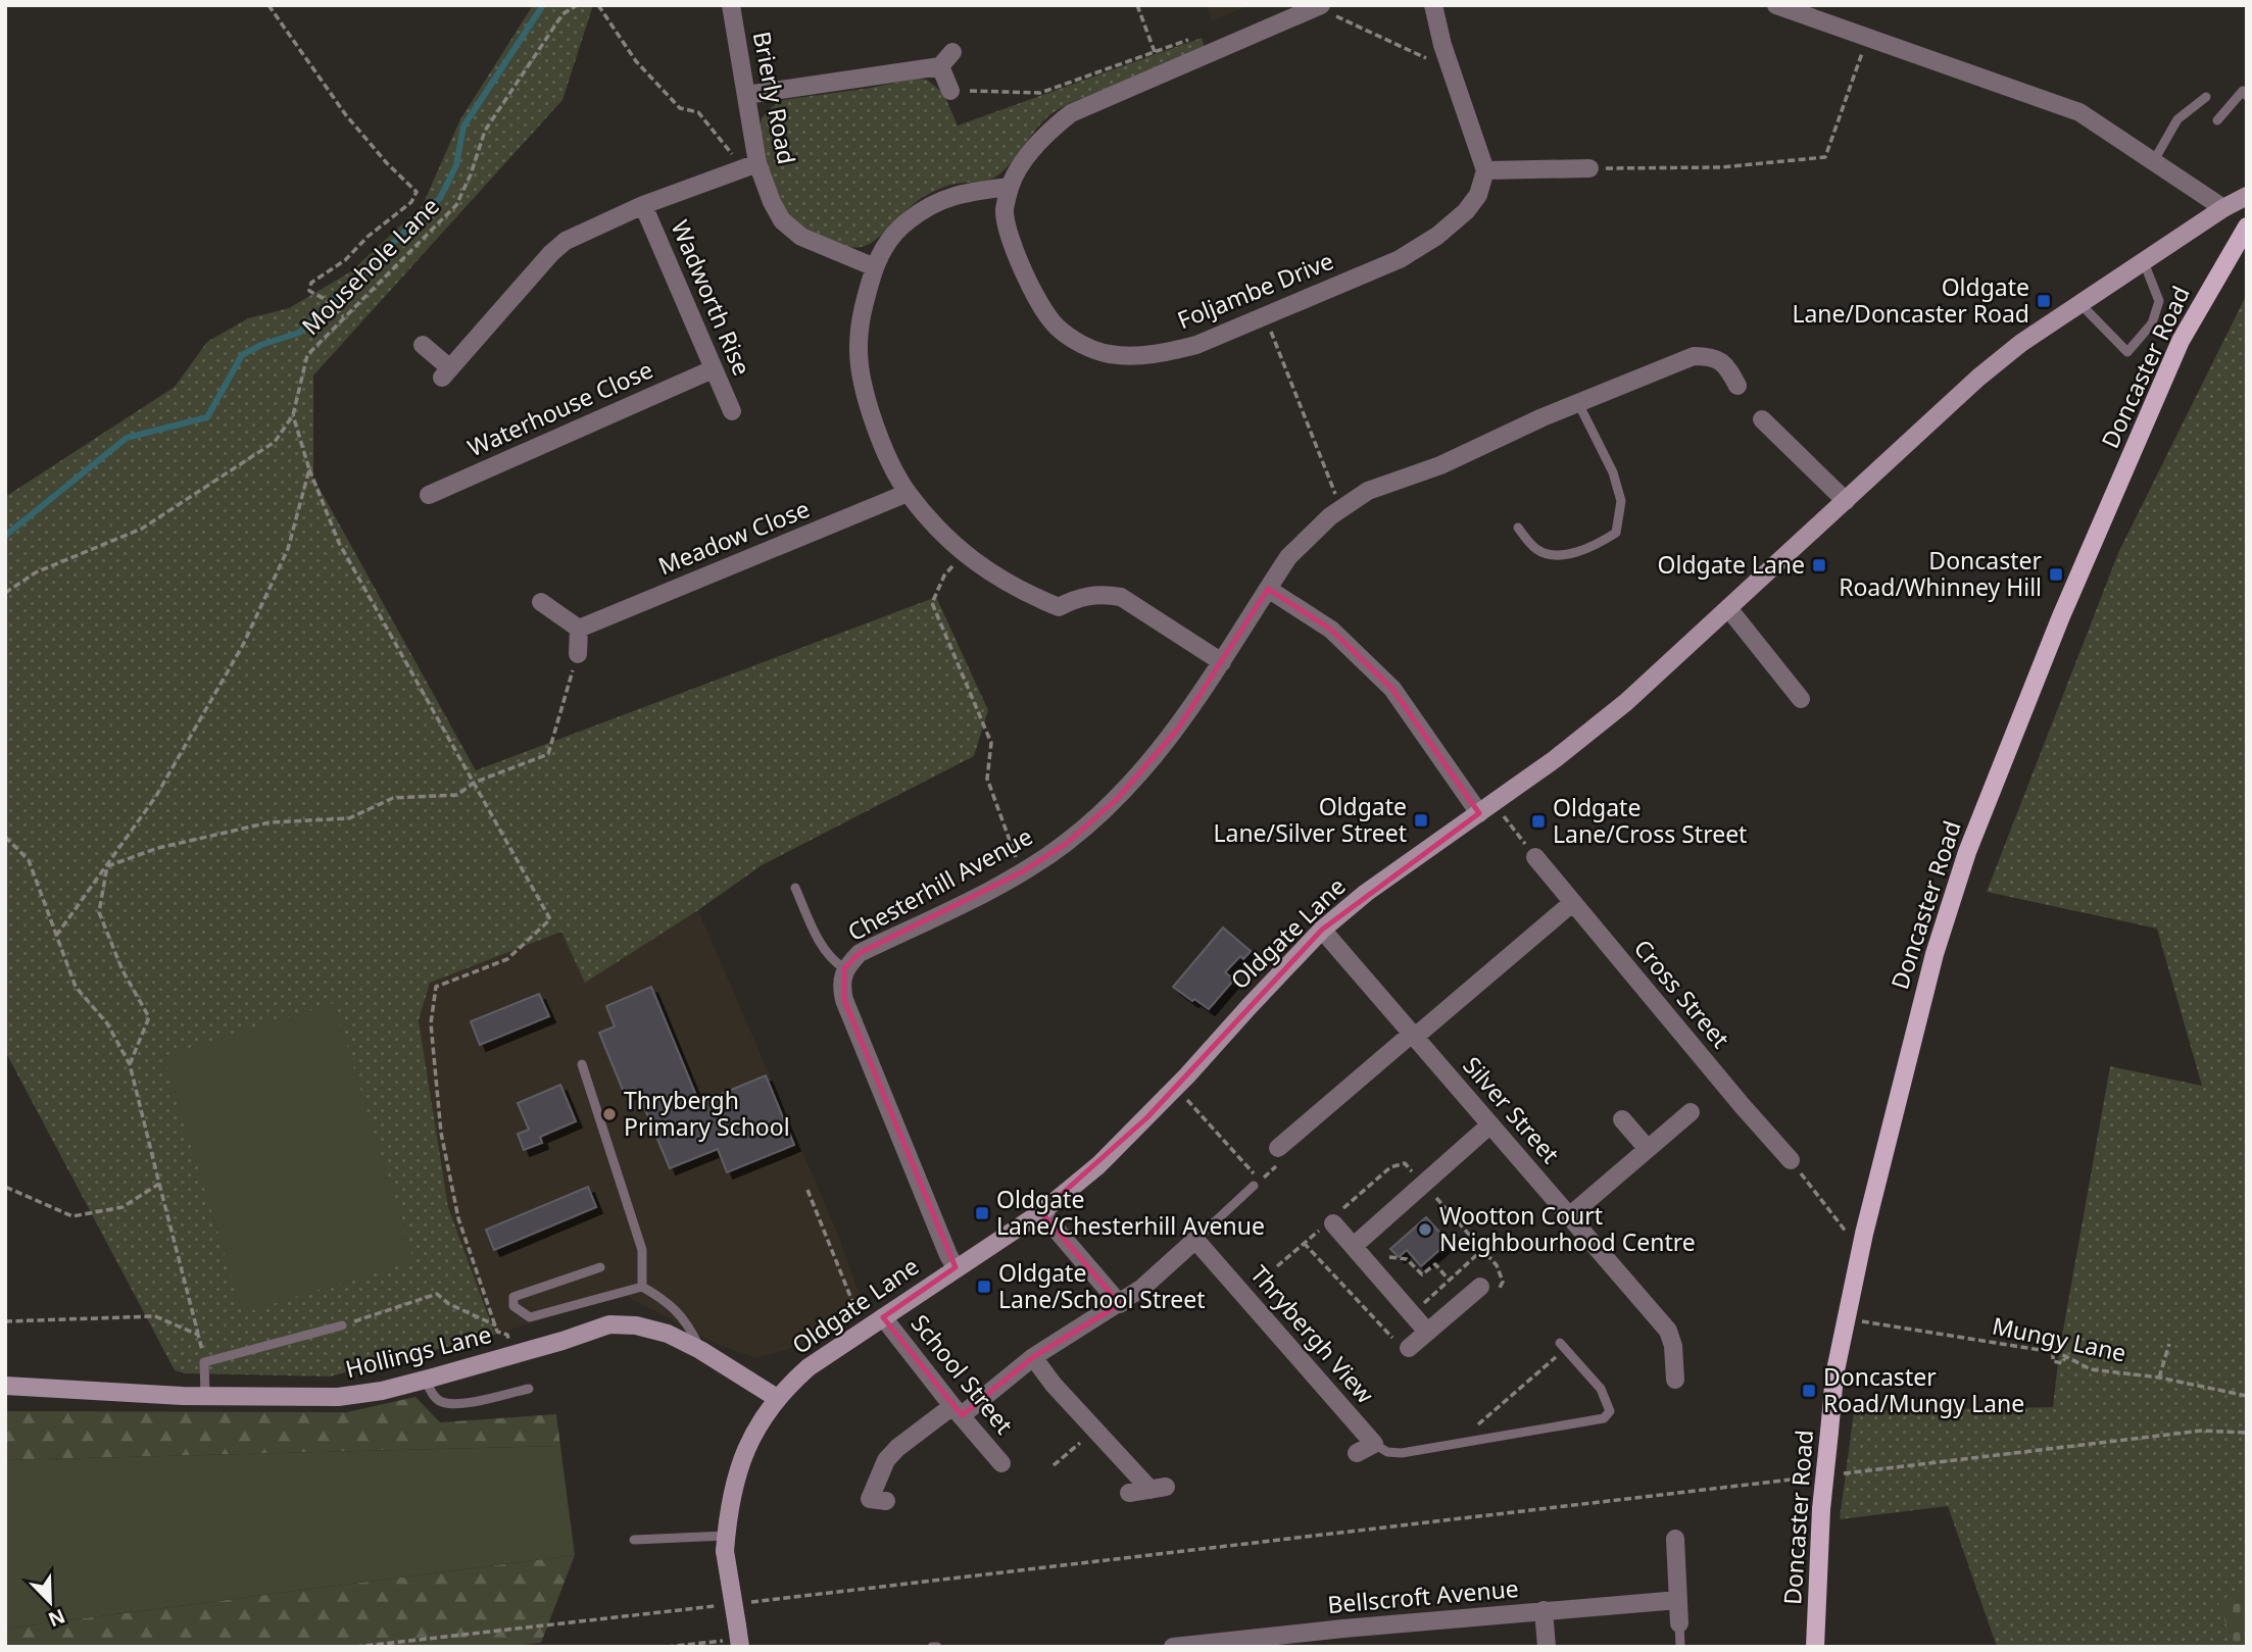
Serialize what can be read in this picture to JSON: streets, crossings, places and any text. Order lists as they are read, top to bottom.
{
  "streets": {
    "main road": ["Doncaster Road"],
    "street": [
      "Brierly Road",
      "Foljambe Drive",
      "Wadworth Rise",
      "Waterhouse Close",
      "Meadow Close",
      "Chesterhill Avenue",
      "Oldgate Lane",
      "Cross Street",
      "Silver Street",
      "Thrybergh View",
      "Hollings Lane",
      "School Street",
      "Bellscroft Avenue"
    ],
    "path": ["Mousehole Lane", "Mungy Lane"]
  },
  "crossings": [
    ["Wadworth Rise", "Waterhouse Close"],
    ["Doncaster Road", "Mungy Lane"],
    ["Chesterhill Avenue", "Oldgate Lane"],
    ["Oldgate Lane", "Silver Street"],
    ["Oldgate Lane", "Hollings Lane"],
    ["Oldgate Lane", "School Street"]
  ],
  "places": {
    "transit": [
      "Oldgate Lane/Doncaster Road",
      "Oldgate Lane",
      "Doncaster Road/Whinney Hill",
      "Oldgate Lane/Silver Street",
      "Oldgate Lane/Cross Street",
      "Oldgate Lane/Chesterhill Avenue",
      "Oldgate Lane/School Street",
      "Doncaster Road/Mungy Lane"
    ],
    "other": ["Thrybergh Primary School", "Wootton Court Neighbourhood Centre"]
  },
  "north": "bottom right"
}
